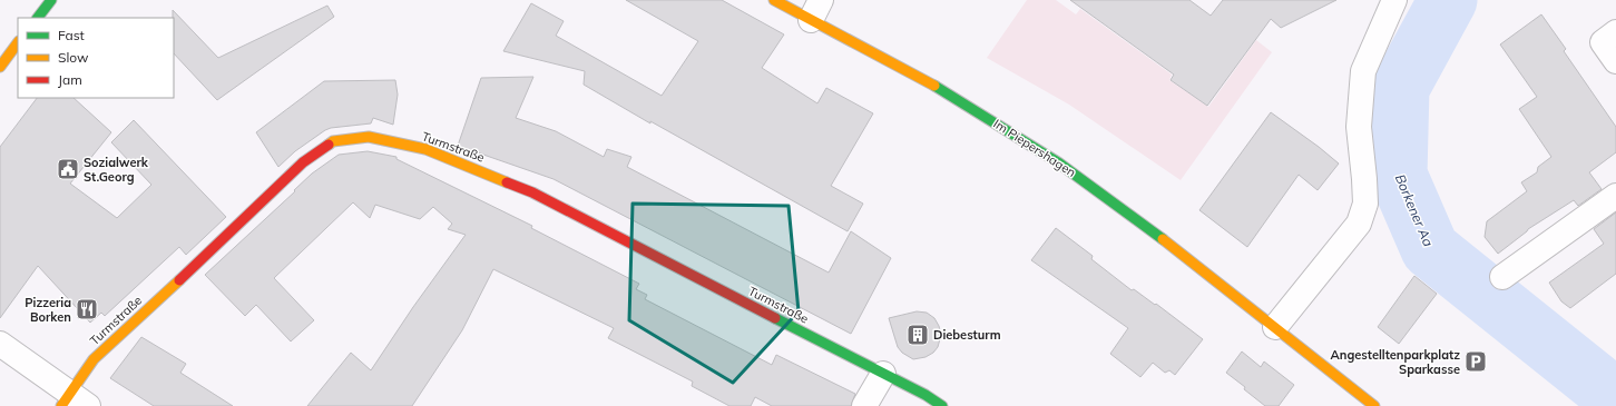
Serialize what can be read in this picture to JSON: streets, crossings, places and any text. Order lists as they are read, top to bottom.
{
  "streets": {
    "street": ["Turmstraße", "Im Piepershagen"]
  },
  "water": ["Borkener Aa"],
  "places": {
    "public building": ["Sozialwerk St.Georg"],
    "restaurant": ["Pizzeria Borken"],
    "building": ["Diebesturm"],
    "parking": ["Angestelltenparkplatz Sparkasse"]
  },
  "legend": ["Fast", "Slow", "Jam"]
}
